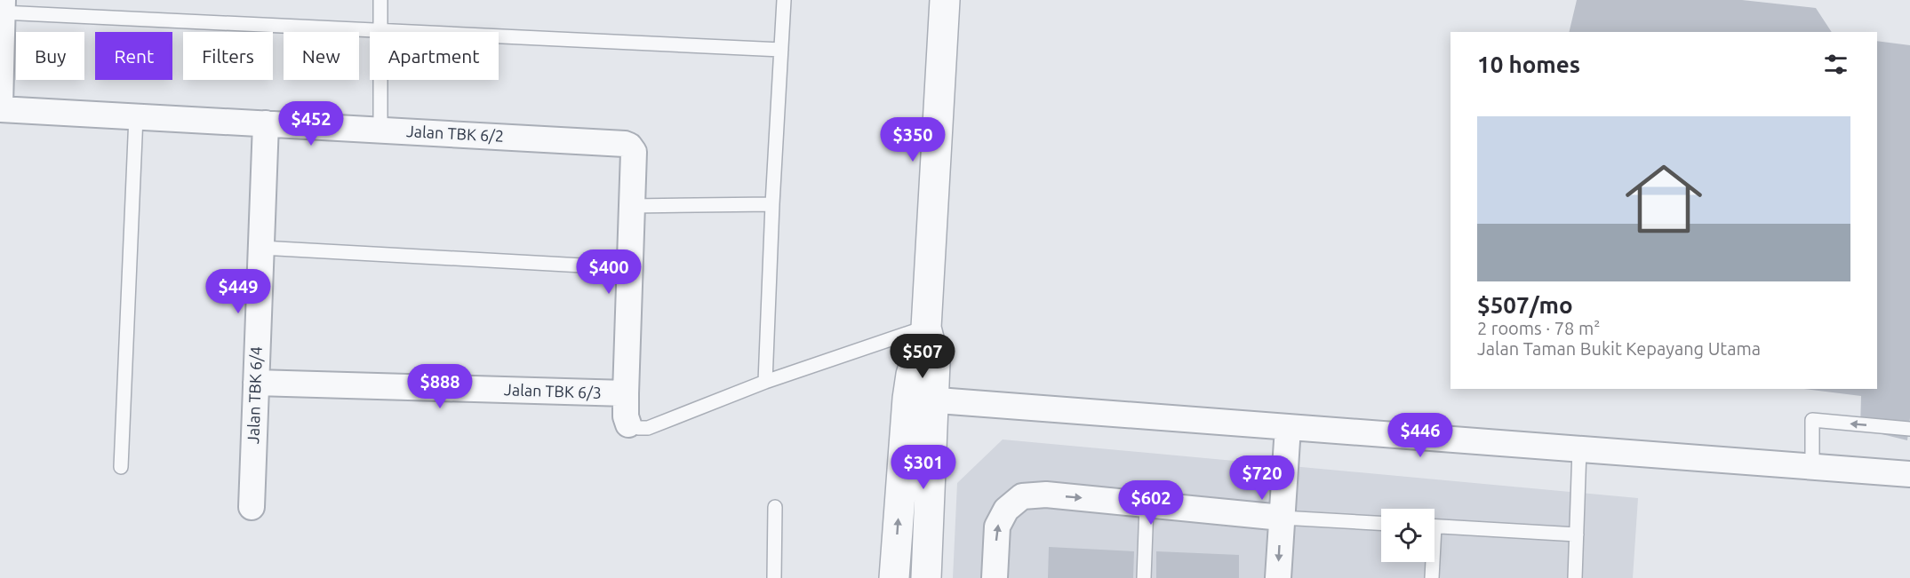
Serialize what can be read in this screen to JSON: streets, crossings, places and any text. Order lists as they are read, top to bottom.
{
  "streets": {
    "street": ["Jalan TBK 6/2", "Jalan TBK 6/3", "Jalan TBK 6/4"]
  },
  "crossings": [
    ["Jalan TBK 6/2", "Jalan TBK 6/3"],
    ["Jalan TBK 6/2", "Jalan TBK 6/4"],
    ["Jalan TBK 6/3", "Jalan TBK 6/4"]
  ],
  "page": {
    "chip": [
      "Buy",
      "Rent",
      "Filters",
      "New",
      "Apartment"
    ],
    "heading": "10 homes",
    "list": [
      {
        "name": "$507/mo",
        "note": "2 rooms · 78 m² · Jalan Taman Bukit Kepayang Utama"
      }
    ],
    "price": [
      "$452",
      "$350",
      "$400",
      "$449",
      "$507",
      "$888",
      "$446",
      "$301",
      "$720",
      "$602"
    ]
  }
}
